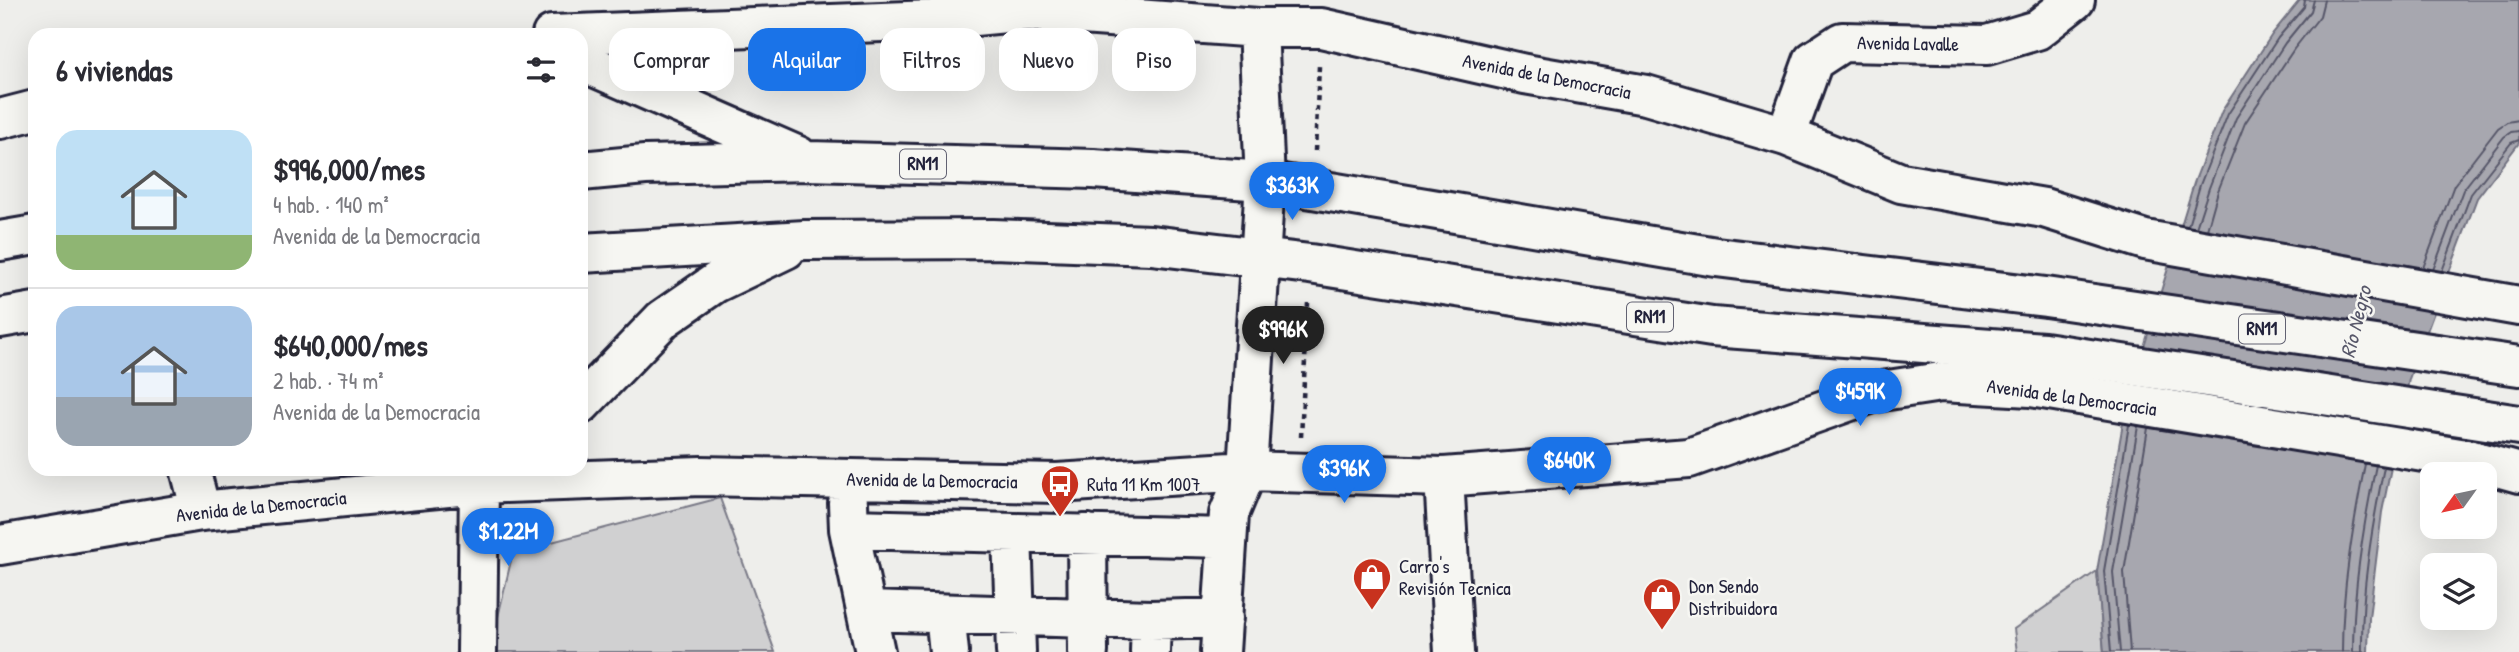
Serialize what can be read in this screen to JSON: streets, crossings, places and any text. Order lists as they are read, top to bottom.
{
  "streets": {
    "main road": ["Avenida Lavalle", "Avenida de la Democracia", "RN11"]
  },
  "crossings": [
    ["Avenida Lavalle", "Avenida de la Democracia"]
  ],
  "water": ["Río Negro"],
  "places": {
    "bus stop": ["Ruta 11 Km 1007"],
    "shop": ["Carro's Revisión Tecnica", "Don Sendo Distribuidora"]
  },
  "north": "bottom left",
  "page": {
    "chip": [
      "Comprar",
      "Alquilar",
      "Filtros",
      "Nuevo",
      "Piso"
    ],
    "heading": "6 viviendas",
    "list": [
      {
        "name": "$996,000/mes",
        "note": "4 hab. · 140 m² · Avenida de la Democracia"
      },
      {
        "name": "$640,000/mes",
        "note": "2 hab. · 74 m² · Avenida de la Democracia"
      }
    ],
    "price": [
      "$363K",
      "$996K",
      "$459K",
      "$640K",
      "$396K",
      "$1.22M"
    ]
  }
}
